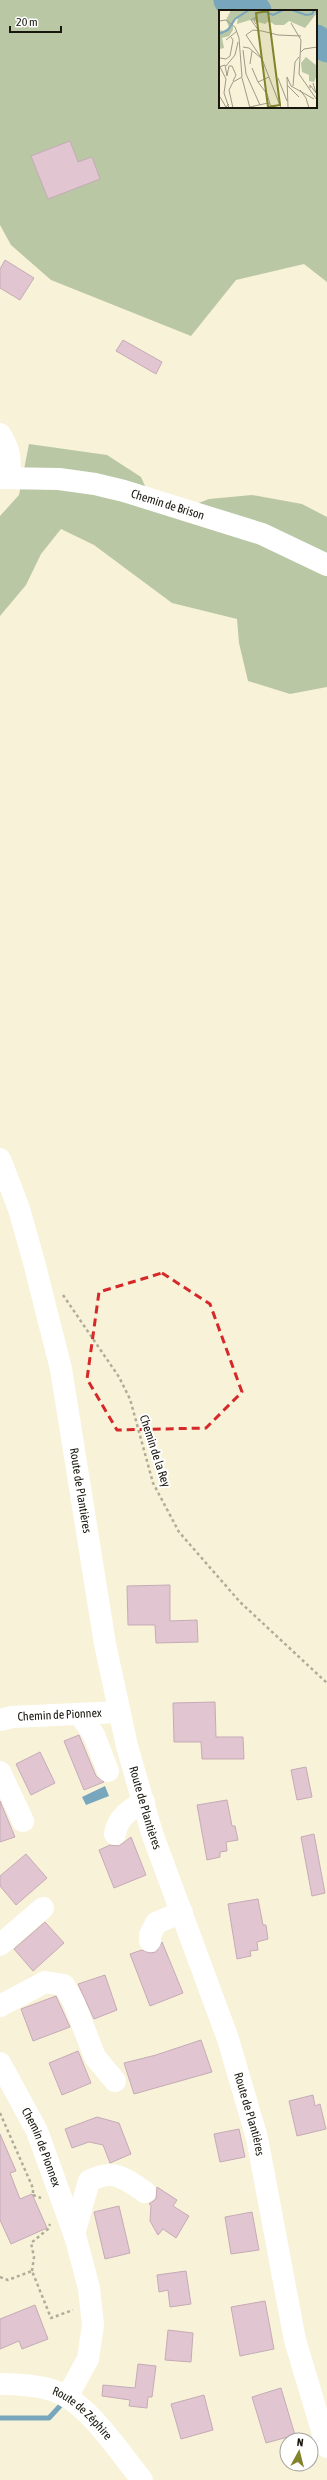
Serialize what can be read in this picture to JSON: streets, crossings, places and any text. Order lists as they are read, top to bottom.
{
  "streets": {
    "street": [
      "Chemin de Brison",
      "Route de Plantières",
      "Chemin de Pionnex",
      "Route de Zéphire"
    ],
    "path": ["Chemin de la Rey"]
  },
  "crossings": [
    ["Route de Plantières", "Chemin de Pionnex"],
    ["Chemin de Pionnex", "Route de Zéphire"]
  ],
  "scale_bar": "20 m",
  "north": "top"
}
